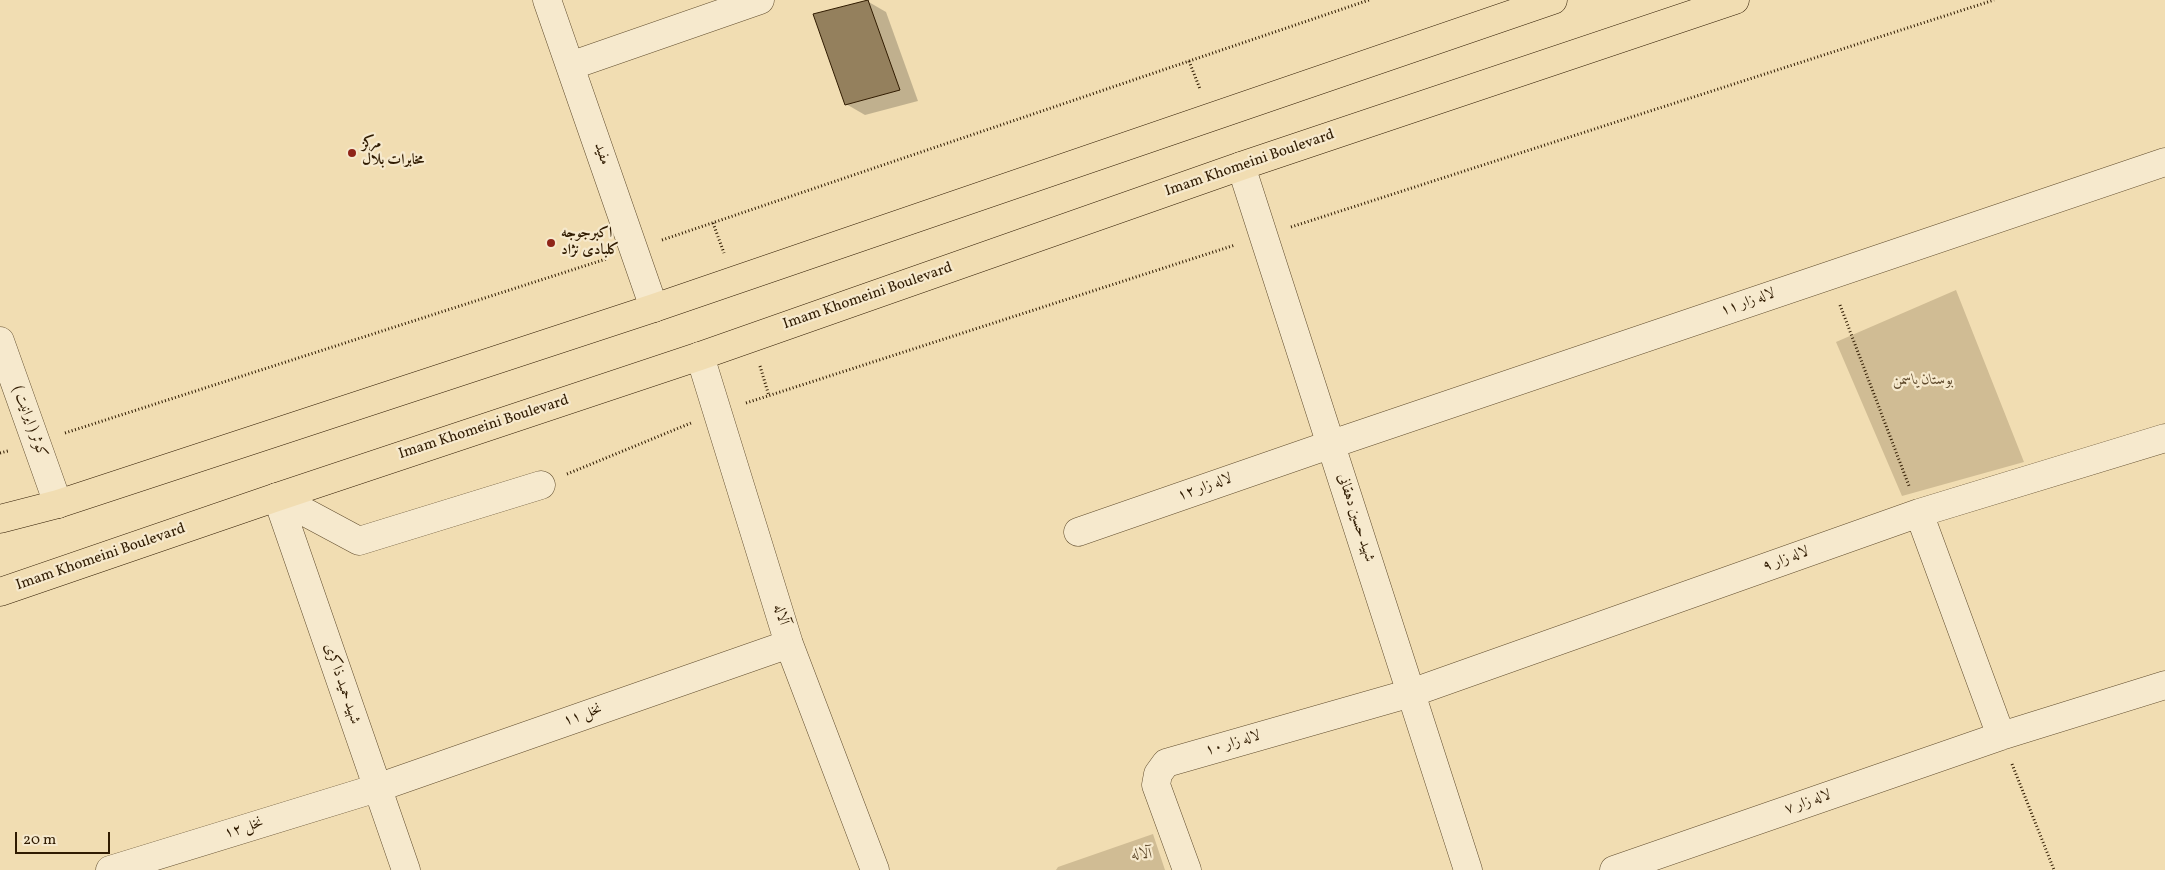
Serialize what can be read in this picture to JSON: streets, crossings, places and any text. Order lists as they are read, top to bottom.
{
  "streets": {
    "main road": ["Imam Khomeini Boulevard"],
    "street": [
      "مفید",
      "لاله زار ۱۱",
      "کوثر ( ایرانیت )",
      "لاله زار ۱۲",
      "شهید حسین دهقانی",
      "لاله زار ۹",
      "آلاله",
      "شهید حمید ذاکری",
      "نخل ۱۱",
      "لاله زار ۱۰",
      "لاله زار ۷",
      "نخل ۱۲"
    ]
  },
  "crossings": [
    ["Imam Khomeini Boulevard", "شهید حسین دهقانی"],
    ["Imam Khomeini Boulevard", "آلاله"],
    ["Imam Khomeini Boulevard", "شهید حمید ذاکری"],
    ["لاله زار ۱۱", "لاله زار ۱۲"],
    ["لاله زار ۱۱", "شهید حسین دهقانی"],
    ["لاله زار ۱۲", "شهید حسین دهقانی"],
    ["شهید حسین دهقانی", "لاله زار ۹"],
    ["شهید حسین دهقانی", "لاله زار ۱۰"],
    ["لاله زار ۹", "لاله زار ۱۰"],
    ["آلاله", "نخل ۱۱"],
    ["شهید حمید ذاکری", "نخل ۱۱"],
    ["شهید حمید ذاکری", "نخل ۱۲"],
    ["نخل ۱۱", "نخل ۱۲"]
  ],
  "parks": ["بوستان یاسمن", "آلاله"],
  "places": ["مرکز مخابرات بلال", "اکبرجوجه کلبادی نژاد"],
  "scale_bar": "20 m"
}
